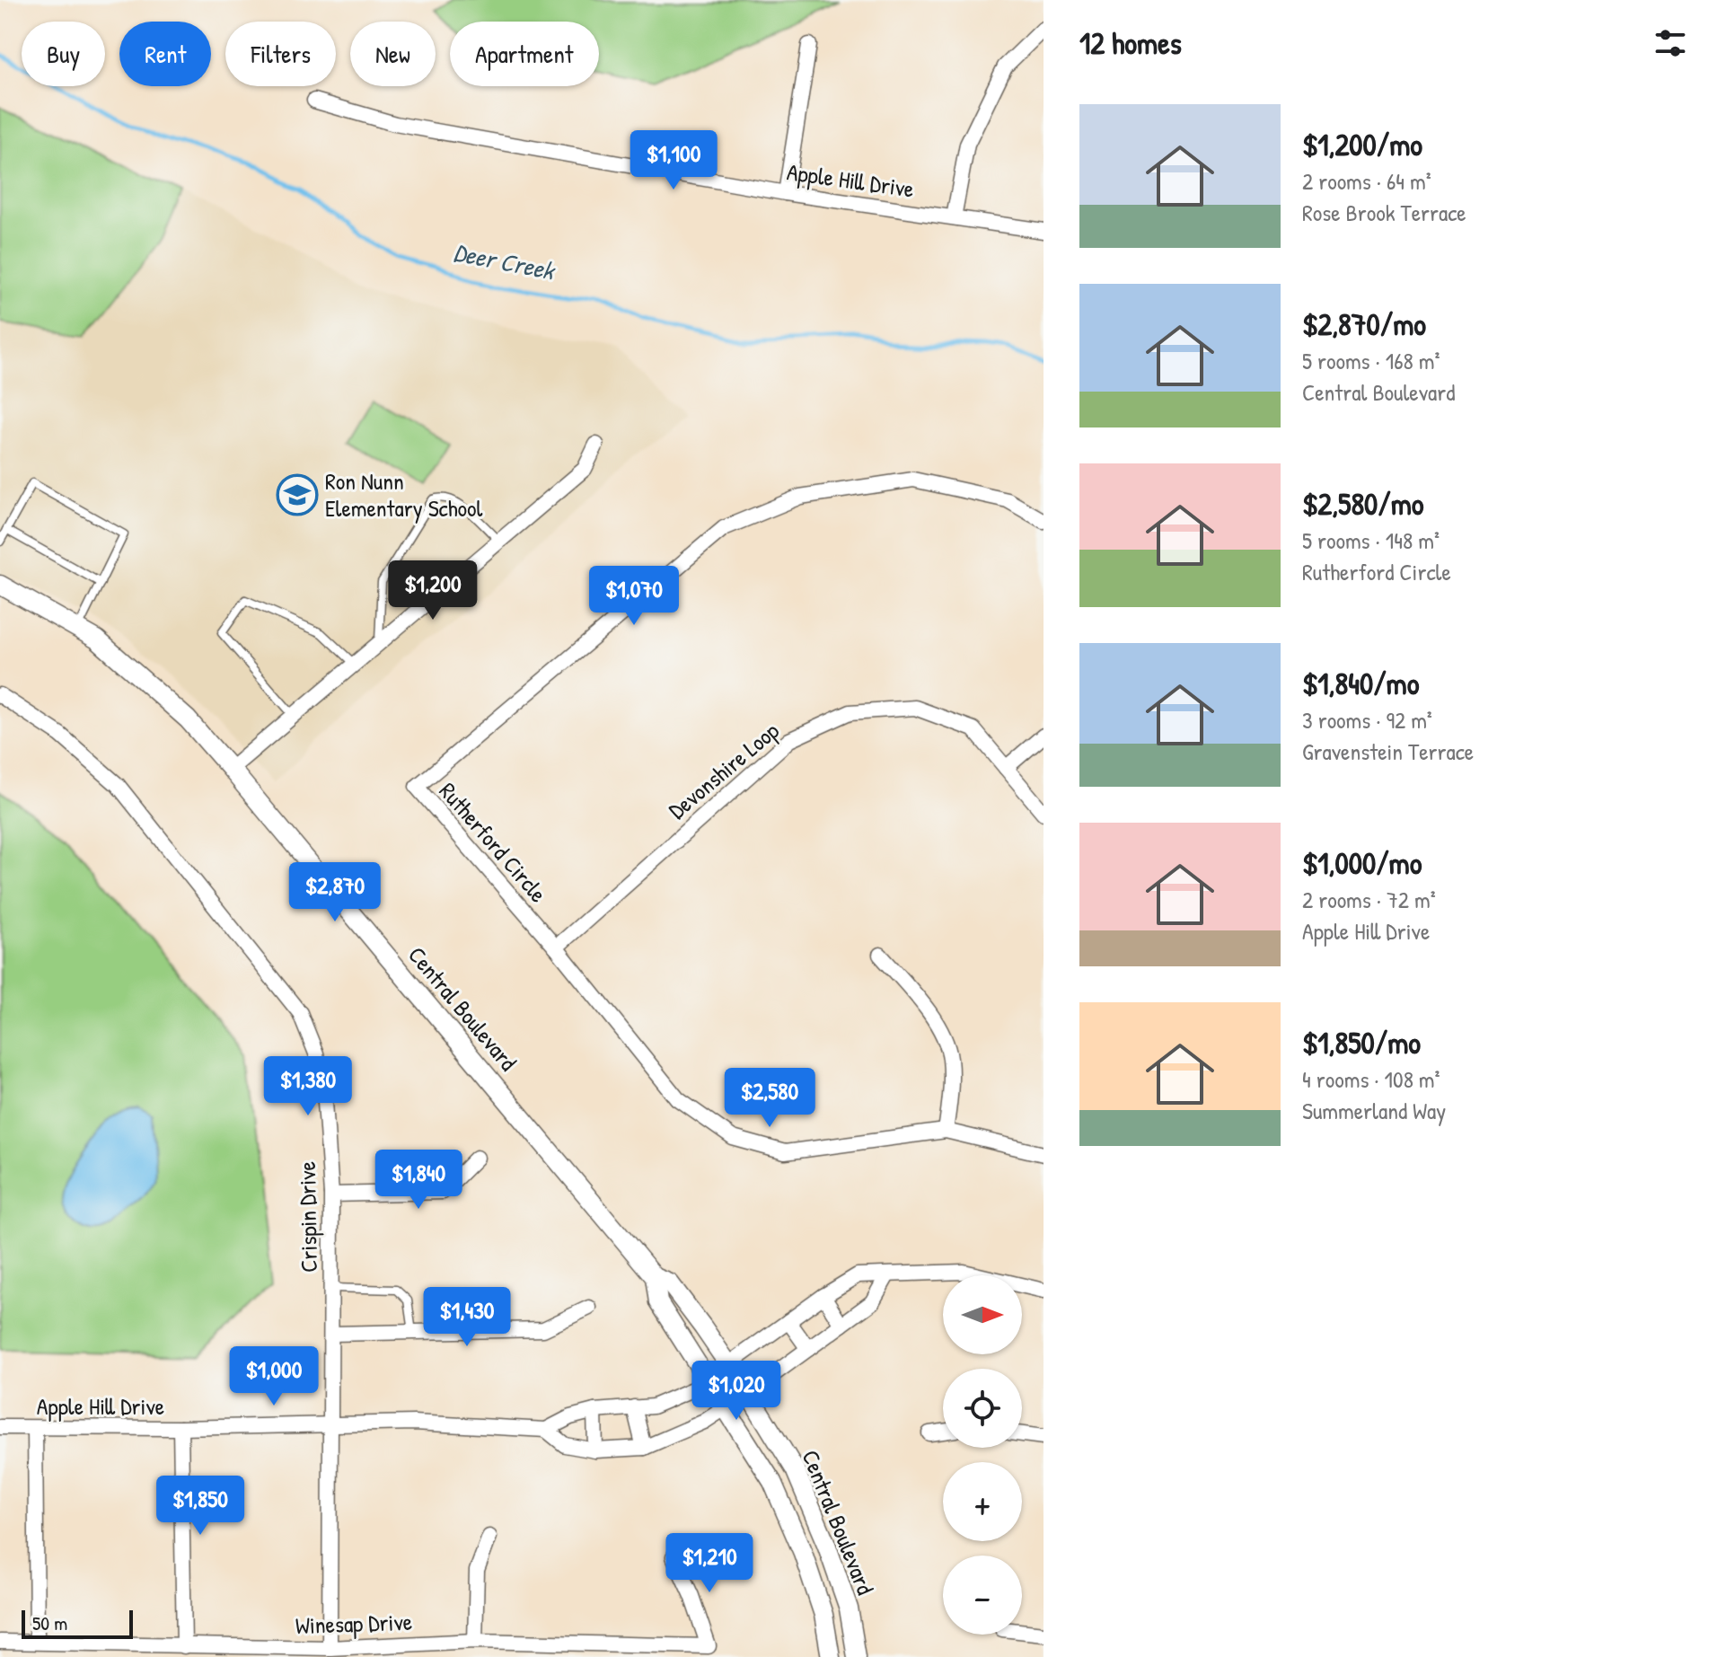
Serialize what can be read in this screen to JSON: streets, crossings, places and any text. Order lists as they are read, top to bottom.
{
  "streets": {
    "street": [
      "Apple Hill Drive",
      "Devonshire Loop",
      "Rutherford Circle",
      "Central Boulevard",
      "Crispin Drive",
      "Winesap Drive"
    ]
  },
  "crossings": [
    ["Apple Hill Drive", "Central Boulevard"],
    ["Apple Hill Drive", "Crispin Drive"],
    ["Devonshire Loop", "Rutherford Circle"],
    ["Crispin Drive", "Winesap Drive"]
  ],
  "water": ["Deer Creek"],
  "places": {
    "school or university": ["Ron Nunn Elementary School"]
  },
  "scale_bar": "50 m",
  "north": "right",
  "page": {
    "heading": "12 homes",
    "chip": [
      "Buy",
      "Rent",
      "Filters",
      "New",
      "Apartment"
    ],
    "list": [
      {
        "name": "$1,200/mo",
        "note": "2 rooms · 64 m² · Rose Brook Terrace"
      },
      {
        "name": "$2,870/mo",
        "note": "5 rooms · 168 m² · Central Boulevard"
      },
      {
        "name": "$2,580/mo",
        "note": "5 rooms · 148 m² · Rutherford Circle"
      },
      {
        "name": "$1,840/mo",
        "note": "3 rooms · 92 m² · Gravenstein Terrace"
      },
      {
        "name": "$1,000/mo",
        "note": "2 rooms · 72 m² · Apple Hill Drive"
      },
      {
        "name": "$1,850/mo",
        "note": "4 rooms · 108 m² · Summerland Way"
      }
    ],
    "price": [
      "$1,100",
      "$1,200",
      "$1,070",
      "$2,870",
      "$1,380",
      "$2,580",
      "$1,840",
      "$1,430",
      "$1,000",
      "$1,020",
      "$1,850",
      "$1,210"
    ],
    "map_buttons": ["+", "−"],
    "scale": "50 m"
  }
}
